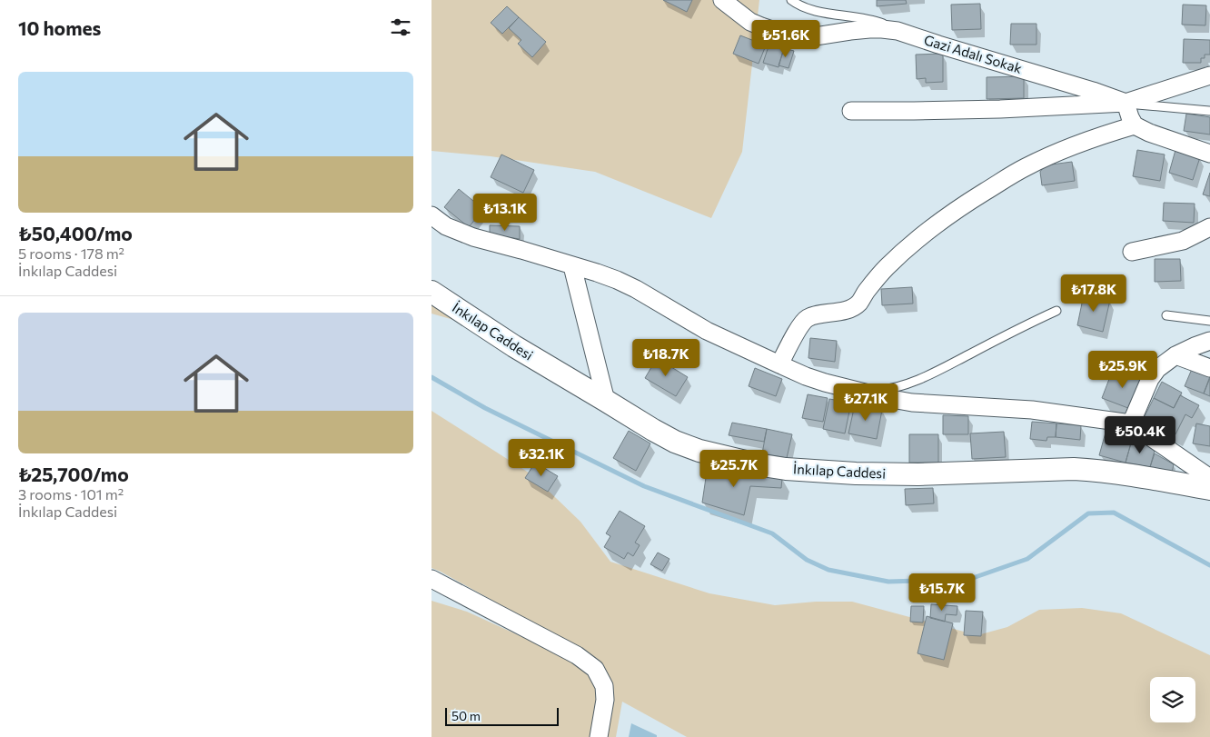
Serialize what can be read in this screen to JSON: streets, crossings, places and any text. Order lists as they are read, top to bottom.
{
  "streets": {
    "street": ["Gazi Adalı Sokak", "İnkılap Caddesi"]
  },
  "scale_bar": "50 m",
  "page": {
    "heading": "10 homes",
    "price": [
      "₺51.6K",
      "₺13.1K",
      "₺17.8K",
      "₺18.7K",
      "₺25.9K",
      "₺27.1K",
      "₺50.4K",
      "₺32.1K",
      "₺25.7K",
      "₺15.7K"
    ],
    "list": [
      {
        "name": "₺50,400/mo",
        "note": "5 rooms · 178 m² · İnkılap Caddesi"
      },
      {
        "name": "₺25,700/mo",
        "note": "3 rooms · 101 m² · İnkılap Caddesi"
      }
    ],
    "scale": "50 m"
  }
}
